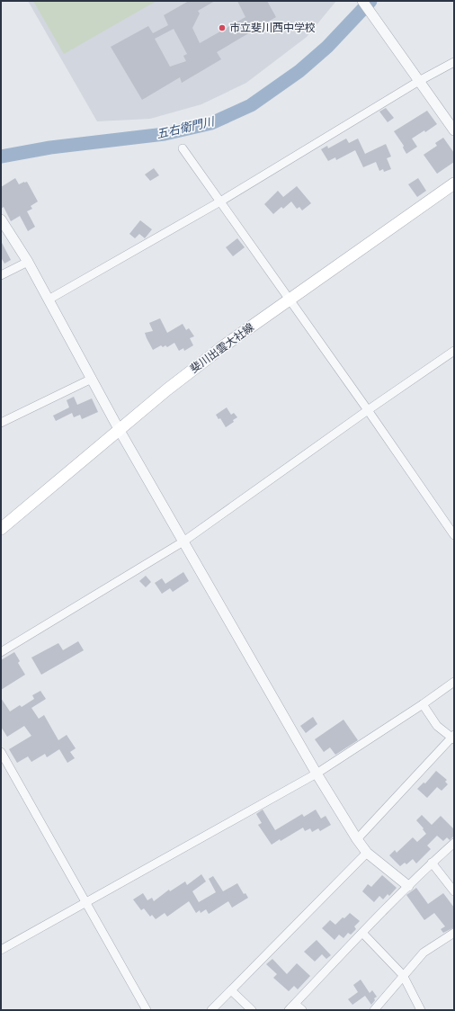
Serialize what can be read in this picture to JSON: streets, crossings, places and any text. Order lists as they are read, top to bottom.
{
  "streets": {
    "main road": ["斐川出雲大社線"]
  },
  "water": ["五右衛門川"],
  "places": ["市立斐川西中学校"]
}
